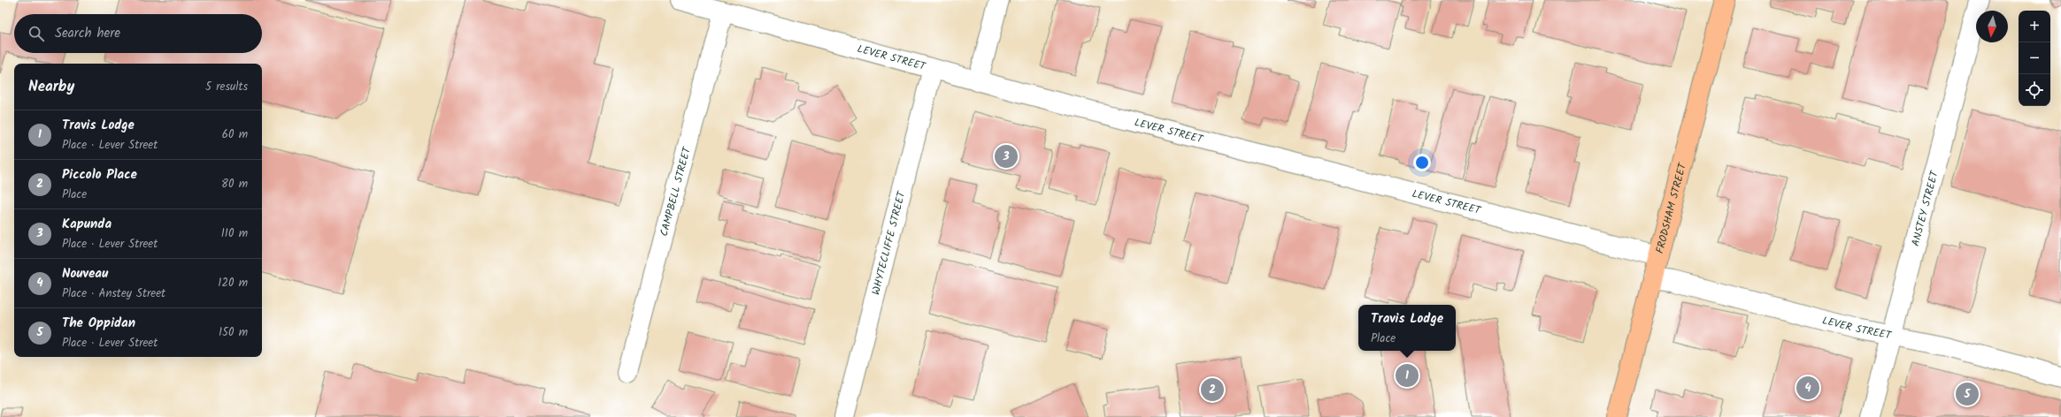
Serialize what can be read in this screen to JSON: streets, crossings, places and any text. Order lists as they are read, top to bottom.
{
  "streets": {
    "highway": ["FRODSHAM STREET"],
    "street": [
      "LEVER STREET",
      "CAMPBELL STREET",
      "ANSTEY STREET",
      "WHYTECLIFFE STREET"
    ]
  },
  "crossings": [
    ["LEVER STREET", "CAMPBELL STREET"],
    ["LEVER STREET", "FRODSHAM STREET"],
    ["LEVER STREET", "ANSTEY STREET"],
    ["LEVER STREET", "WHYTECLIFFE STREET"]
  ],
  "north": "bottom",
  "page": {
    "map_buttons": ["+", "−"],
    "search": "Search here",
    "heading": ["Nearby", "5 results"],
    "list": [
      {
        "mark": "1",
        "name": "Travis Lodge",
        "note": "Place · Lever Street",
        "value": "60 m"
      },
      {
        "mark": "2",
        "name": "Piccolo Place",
        "note": "Place",
        "value": "80 m"
      },
      {
        "mark": "3",
        "name": "Kapunda",
        "note": "Place · Lever Street",
        "value": "110 m"
      },
      {
        "mark": "4",
        "name": "Nouveau",
        "note": "Place · Anstey Street",
        "value": "120 m"
      },
      {
        "mark": "5",
        "name": "The Oppidan",
        "note": "Place · Lever Street",
        "value": "150 m"
      }
    ],
    "pins": [
      "3",
      "1",
      "4",
      "2",
      "5"
    ],
    "popup": ["Travis Lodge", "Place"]
  }
}
